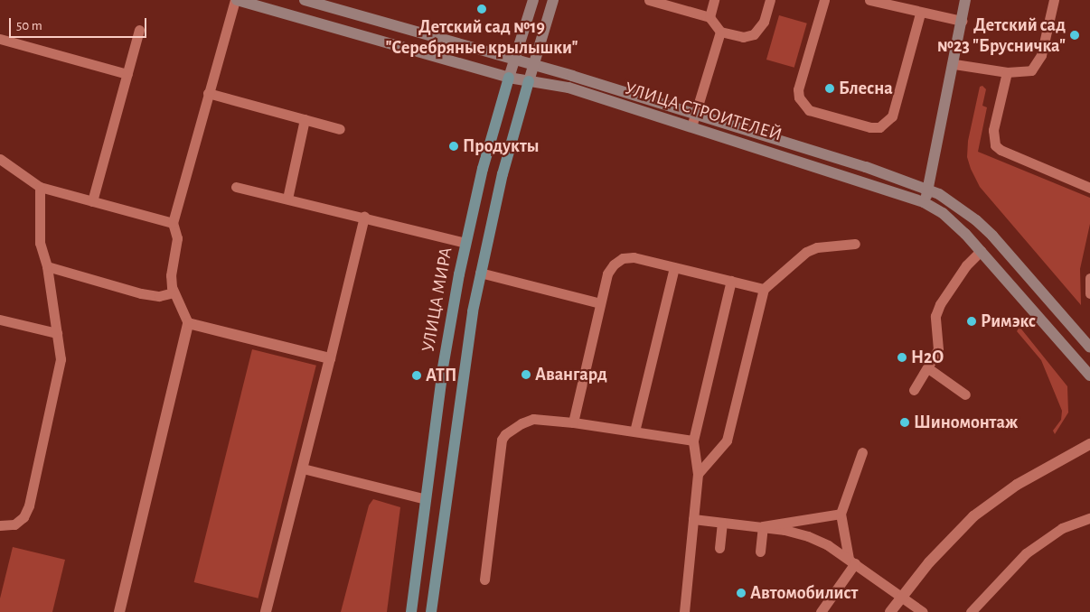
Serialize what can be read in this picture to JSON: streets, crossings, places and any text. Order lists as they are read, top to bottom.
{
  "streets": {
    "main road": ["УЛИЦА СТРОИТЕЛЕЙ", "УЛИЦА МИРА"]
  },
  "crossings": [
    ["УЛИЦА СТРОИТЕЛЕЙ", "УЛИЦА МИРА"]
  ],
  "places": [
    "Детский сад №19 \"Серебряные крылышки\"",
    "Детский сад №23 \"Брусничка\"",
    "Блесна",
    "Продукты",
    "Римэкс",
    "H2O",
    "Авангард",
    "АТП",
    "Шиномонтаж",
    "Автомобилист"
  ],
  "scale_bar": "50 m"
}
